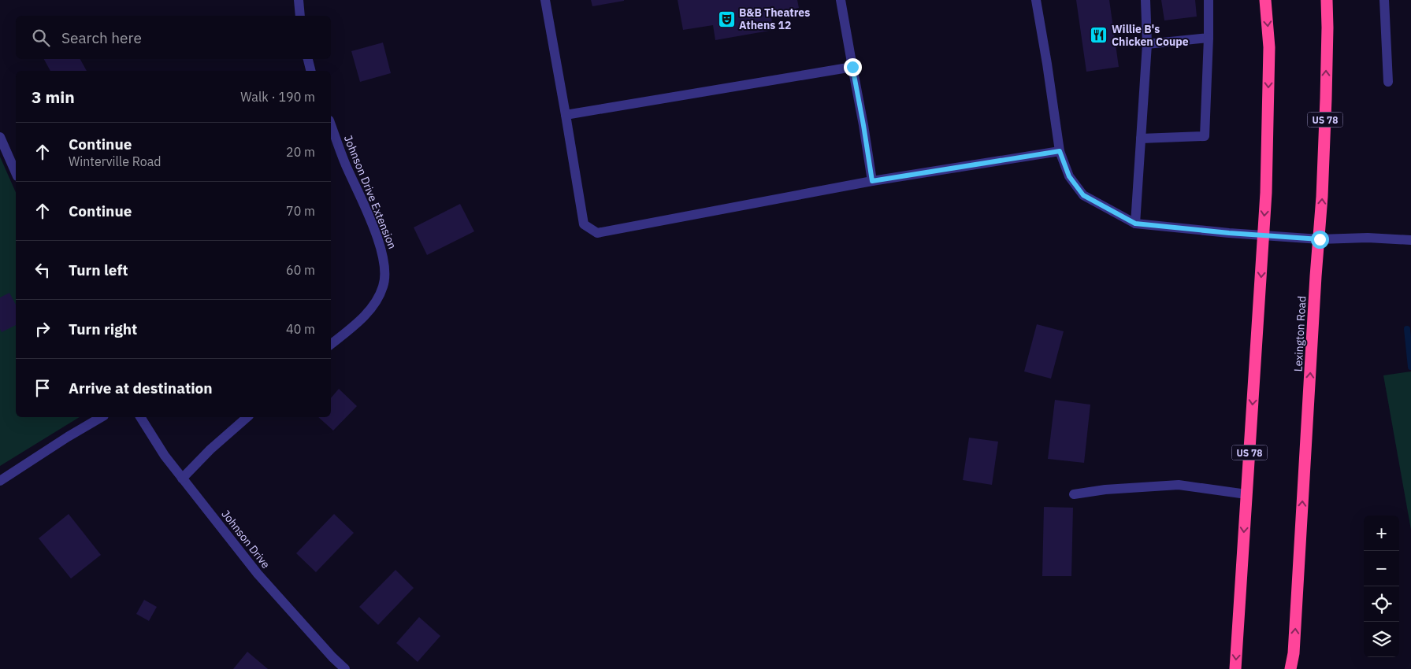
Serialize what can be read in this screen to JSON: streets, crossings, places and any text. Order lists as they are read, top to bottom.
{
  "streets": {
    "highway": ["US 78", "Lexington Road"],
    "street": ["Johnson Drive Extension", "Johnson Drive"]
  },
  "places": {
    "theatre": ["B&B Theatres Athens 12"],
    "restaurant": ["Willie B's Chicken Coupe"]
  },
  "page": {
    "search": "Search here",
    "heading": ["3 min", "Walk · 190 m"],
    "list": [
      ["Continue", "Winterville Road", "20 m"],
      ["Continue", "70 m"],
      ["Turn left", "60 m"],
      ["Turn right", "40 m"],
      "Arrive at destination"
    ],
    "map_buttons": ["+", "−"]
  }
}
